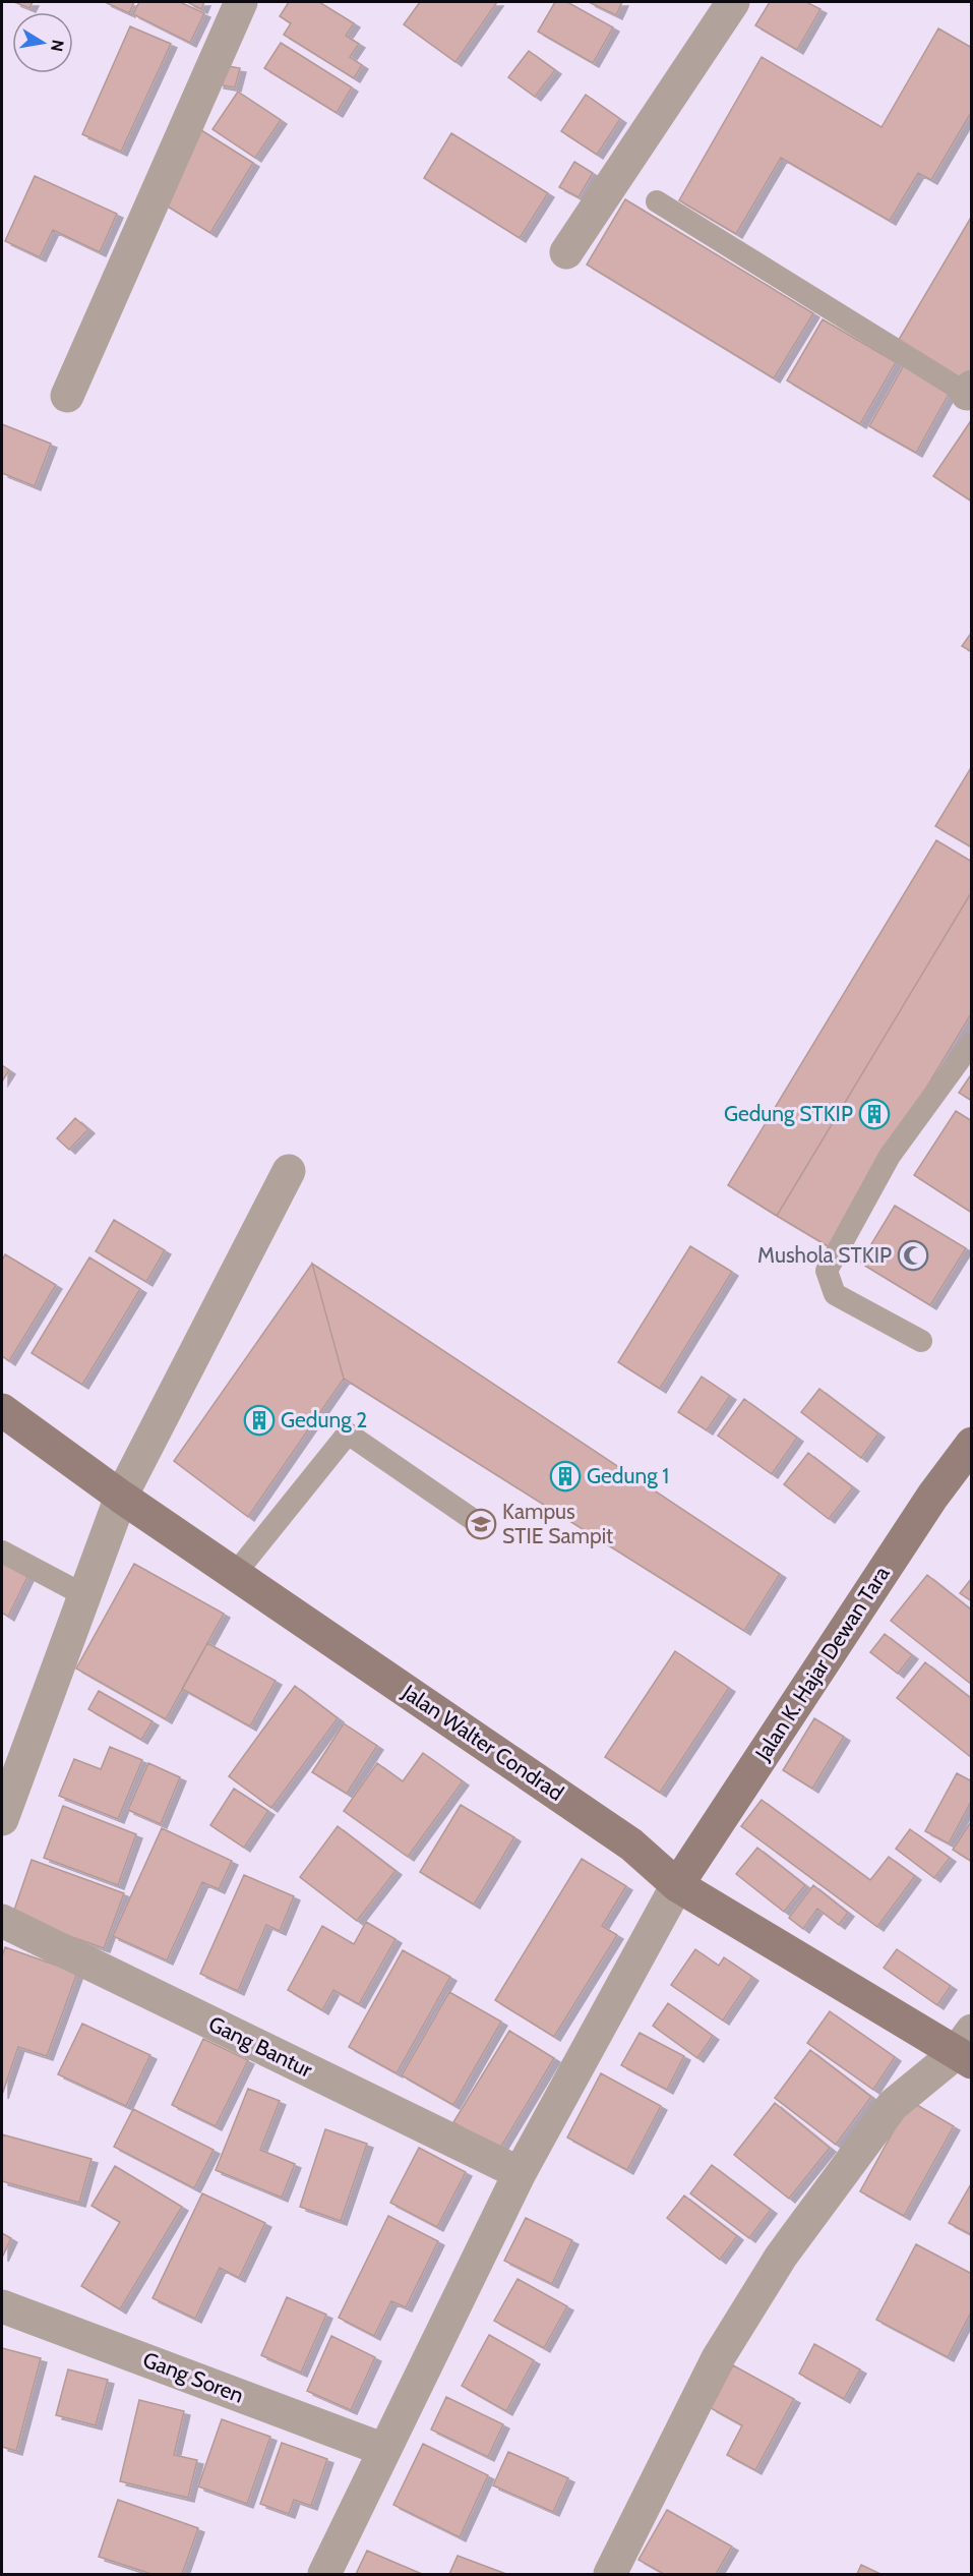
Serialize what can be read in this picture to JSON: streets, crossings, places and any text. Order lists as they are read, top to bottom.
{
  "streets": {
    "street": [
      "Jalan K. Hajar Dewan Tara",
      "Jalan Walter Condrad",
      "Gang Bantur",
      "Gang Soren"
    ]
  },
  "crossings": [
    ["Jalan K. Hajar Dewan Tara", "Jalan Walter Condrad"]
  ],
  "places": {
    "building": ["Gedung STKIP", "Gedung 2", "Gedung 1"],
    "mosque": ["Mushola STKIP"],
    "school or university": ["Kampus STIE Sampit"]
  },
  "north": "right"
}
